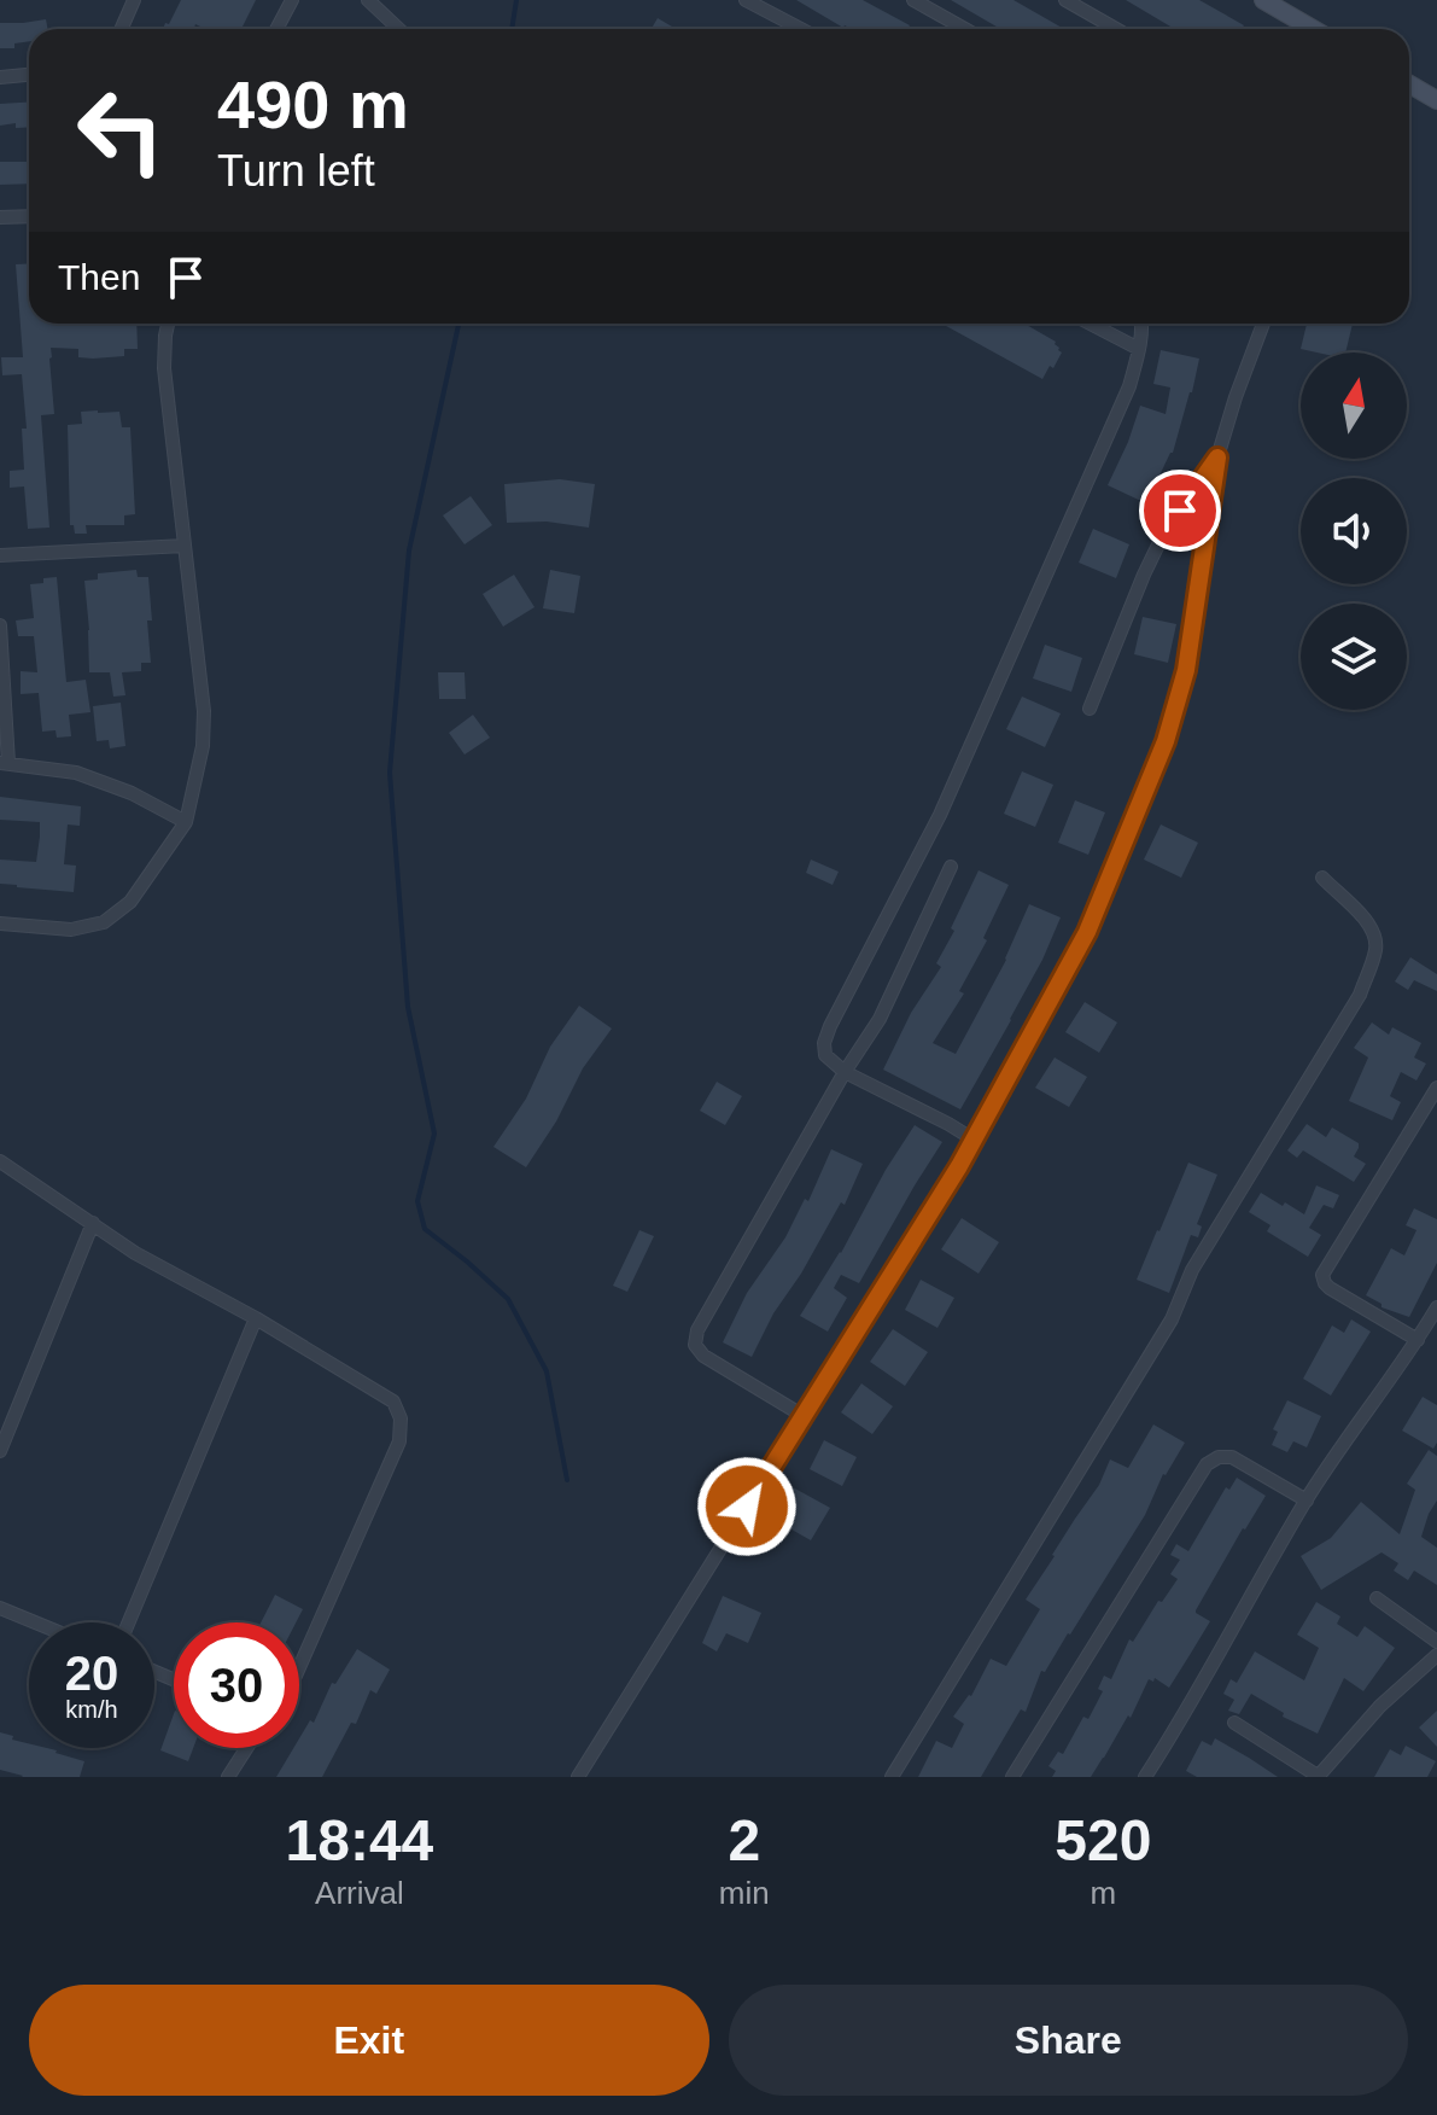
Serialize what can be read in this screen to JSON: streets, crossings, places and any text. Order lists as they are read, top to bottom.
{
  "north": "top",
  "page": {
    "turn": ["490 m", "Turn left"],
    "then": "Then",
    "speed": "20 km/h",
    "limit": "30",
    "eta": [
      "18:44",
      "Arrival",
      "2",
      "min",
      "520",
      "m"
    ],
    "buttons": ["Exit", "Share"]
  }
}
